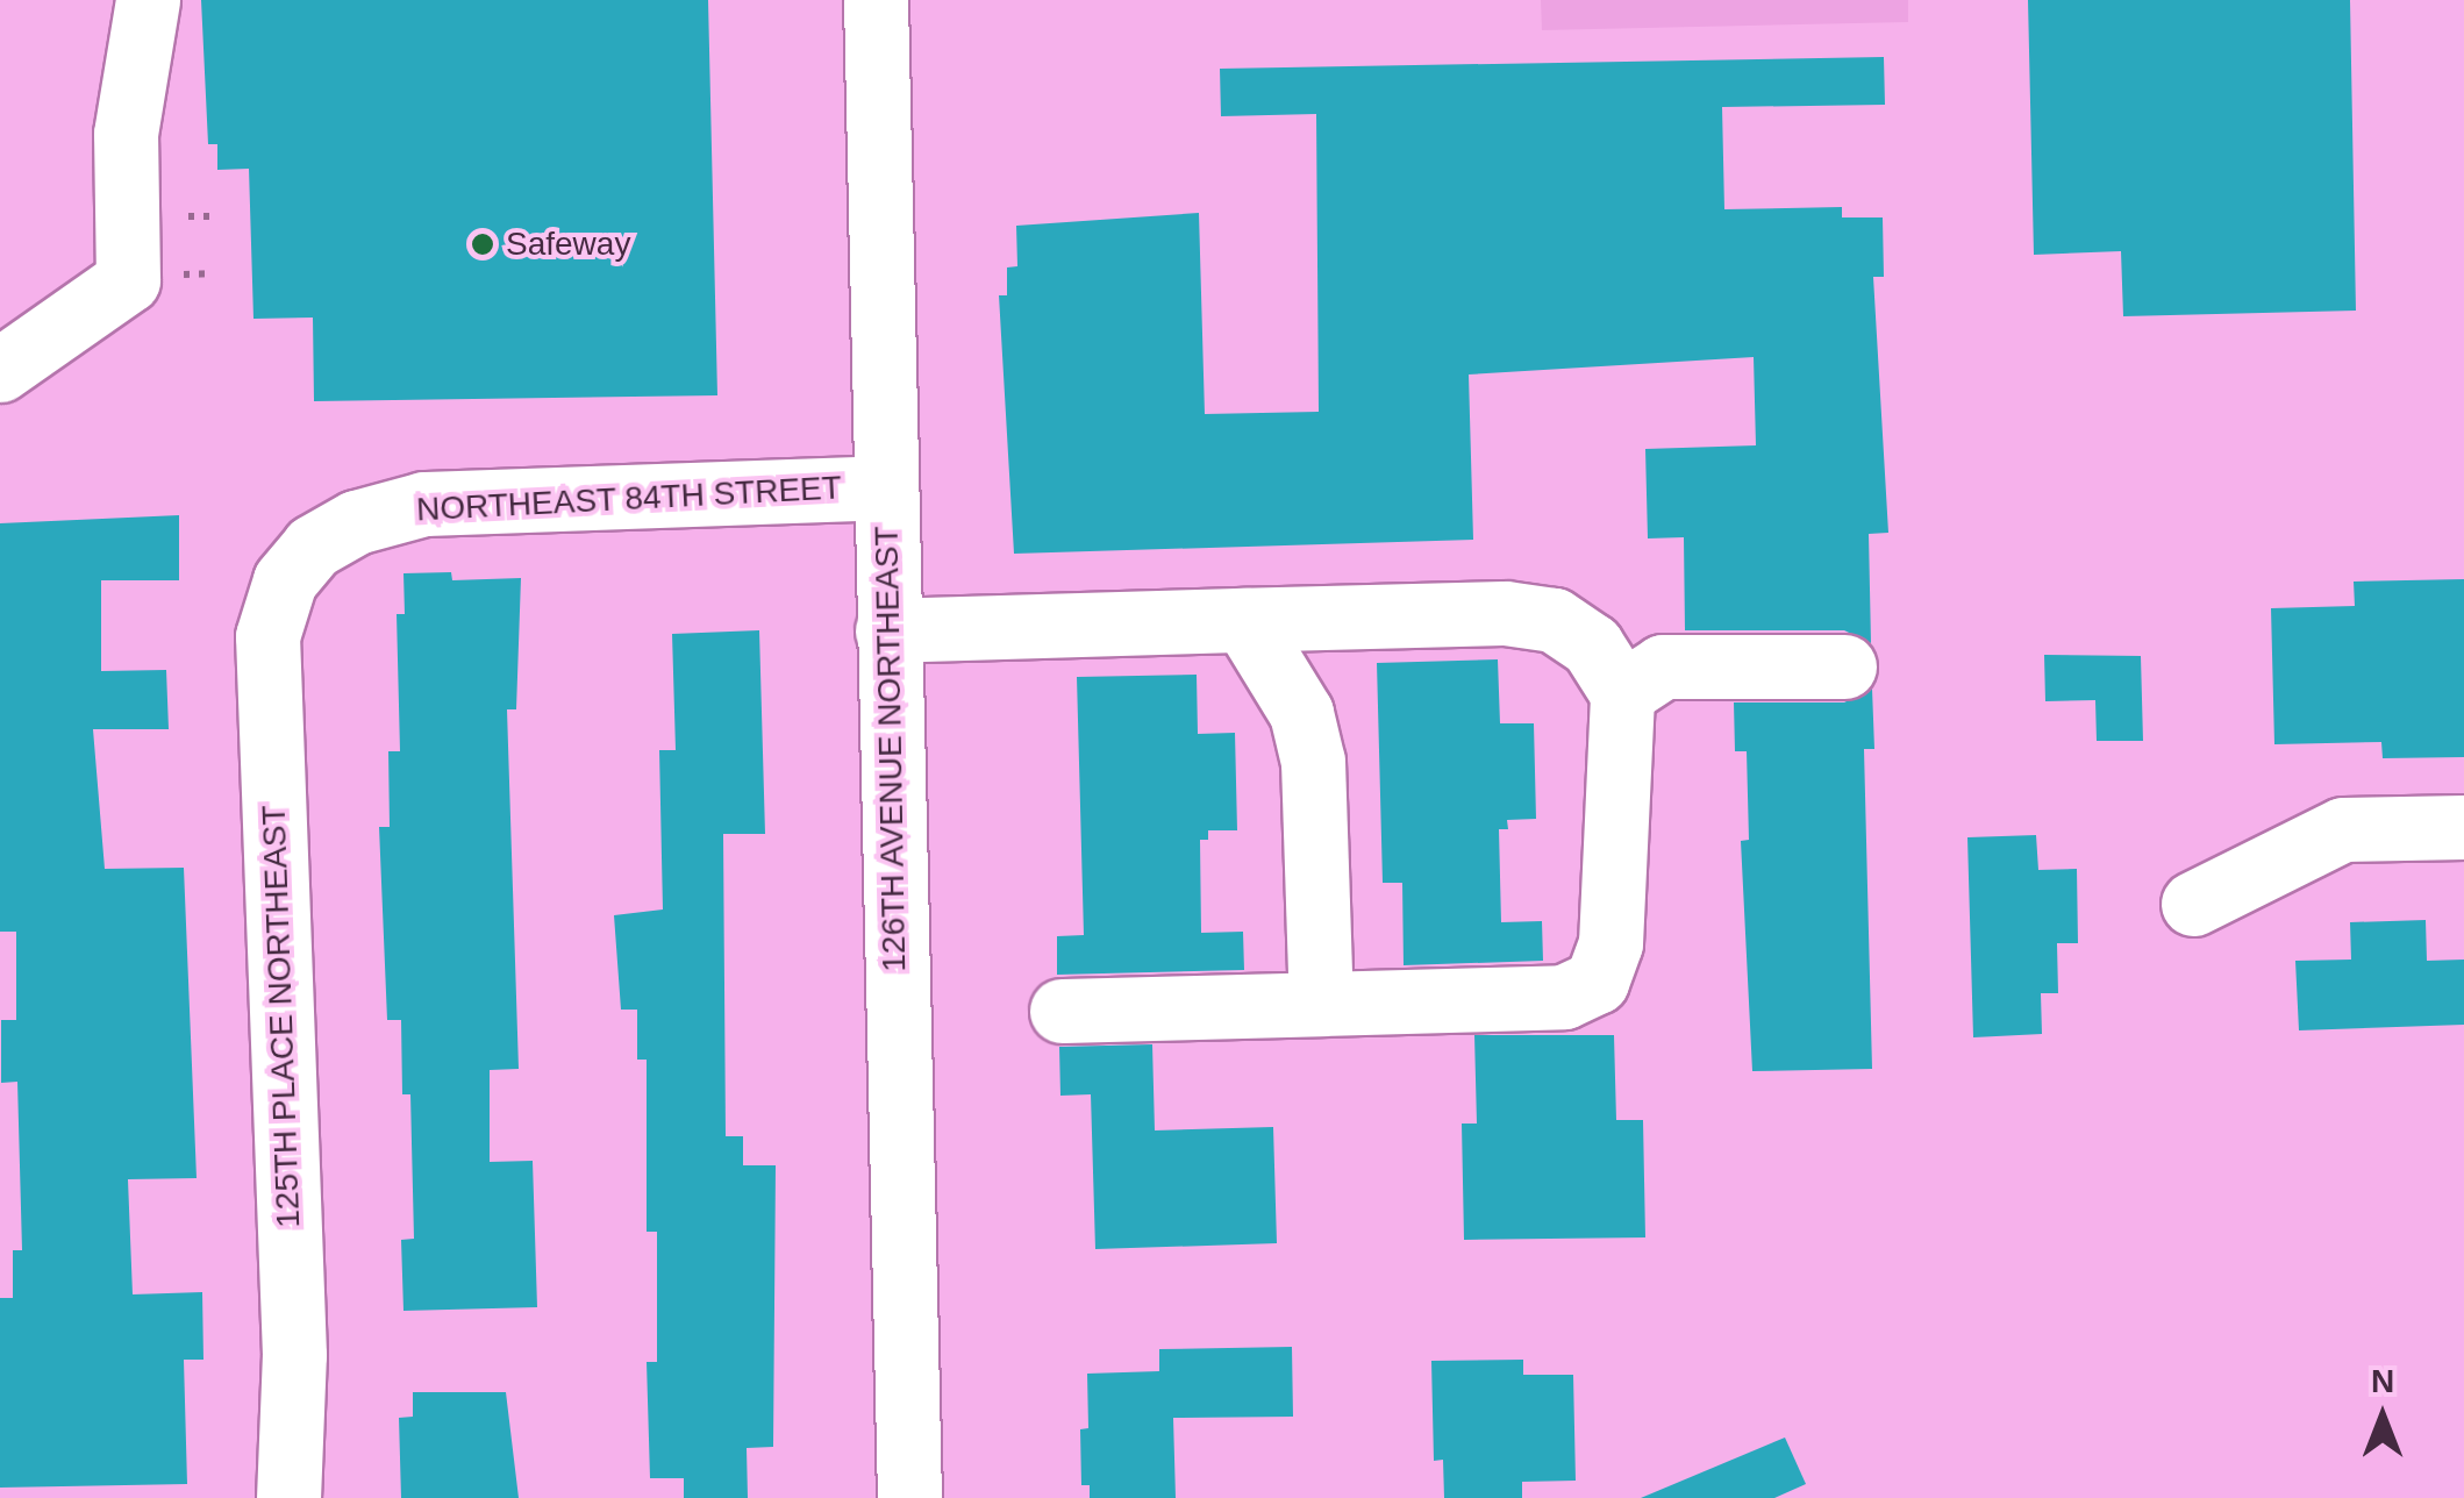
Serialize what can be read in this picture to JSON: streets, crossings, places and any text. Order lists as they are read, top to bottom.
{
  "streets": {
    "street": ["NORTHEAST 84TH STREET", "126TH AVENUE NORTHEAST", "125TH PLACE NORTHEAST"]
  },
  "crossings": [
    ["NORTHEAST 84TH STREET", "126TH AVENUE NORTHEAST"],
    ["NORTHEAST 84TH STREET", "125TH PLACE NORTHEAST"]
  ],
  "places": ["Safeway"],
  "north": "top"
}
